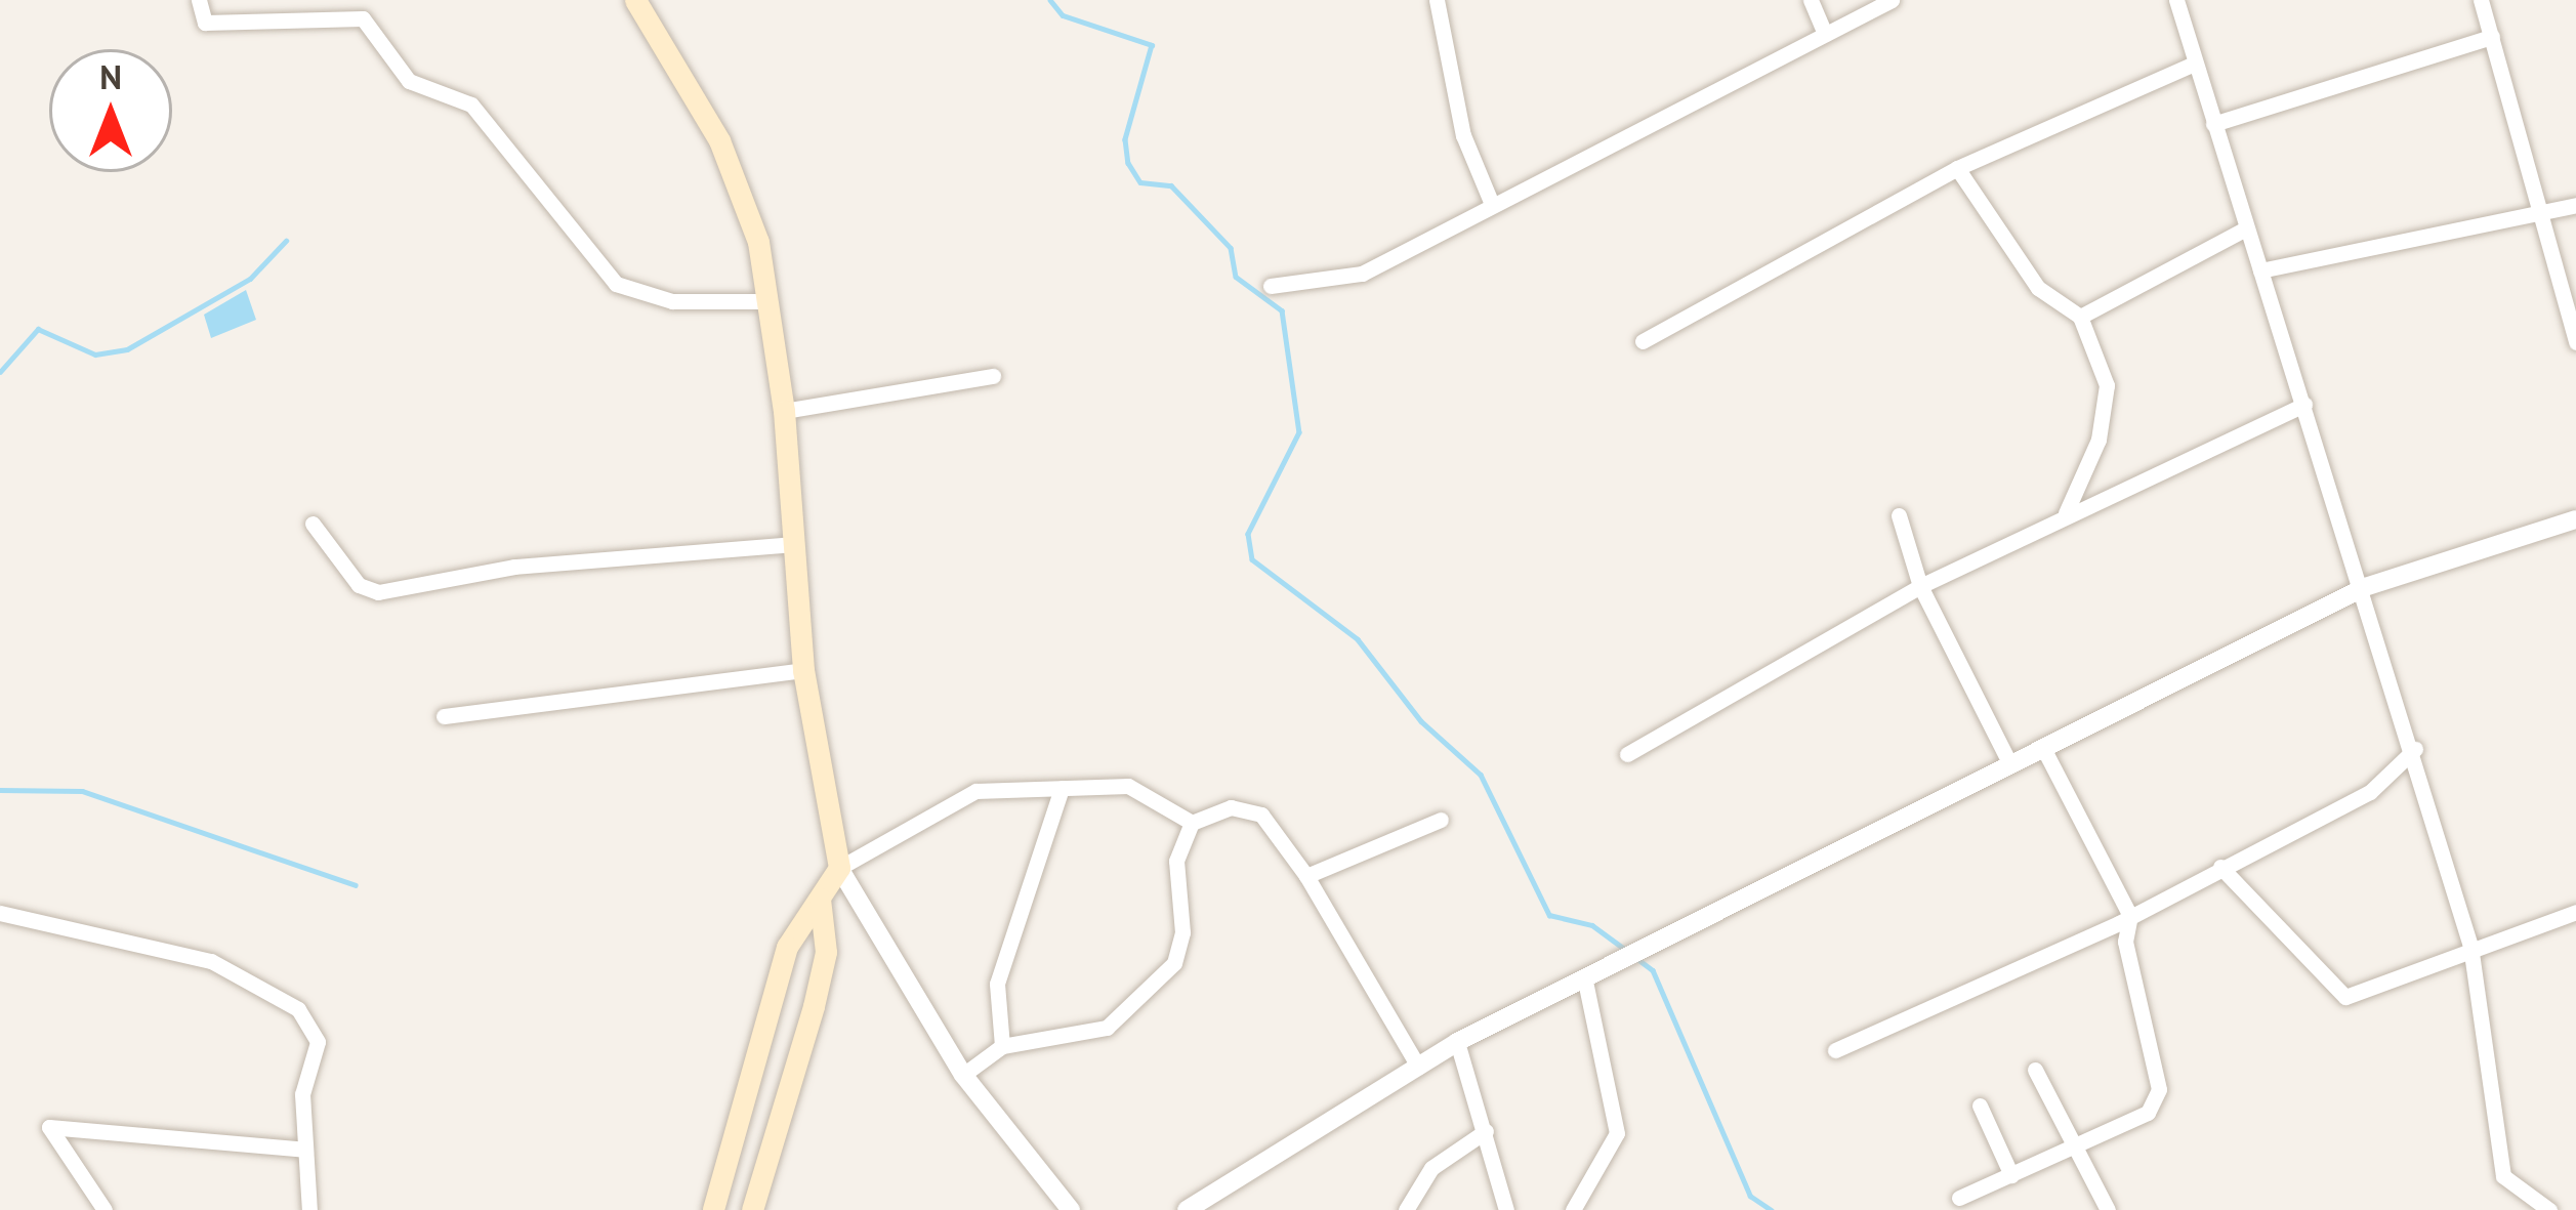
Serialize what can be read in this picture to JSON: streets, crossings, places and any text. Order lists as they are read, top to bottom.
{
  "north": "top"
}
